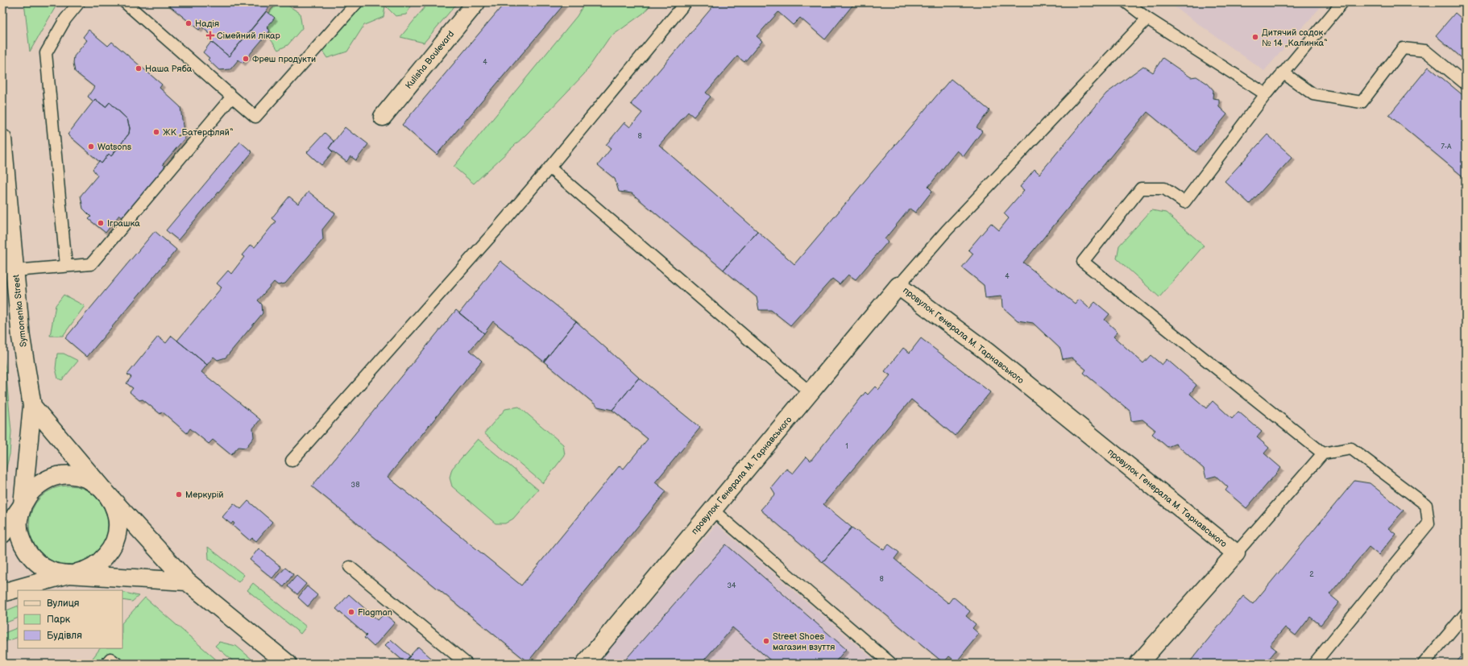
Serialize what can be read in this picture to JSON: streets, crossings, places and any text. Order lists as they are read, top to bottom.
{
  "streets": {
    "street": ["Kulisha Boulevard", "Symonenka Street", "провулок Генерала М. Тарнавського"]
  },
  "places": {
    "other": [
      "Надія",
      "Дитячий садок № 14 „Калинка“",
      "Фреш продукти",
      "Наша Ряба",
      "ЖК „Батерфляй“",
      "Watsons",
      "Іграшка",
      "Меркурій",
      "Flagman",
      "Street Shoes магазин взуття"
    ],
    "health": ["Сімейний лікар"]
  },
  "house_numbers": [
    "4",
    "8",
    "7-А",
    "4",
    "1",
    "38",
    "2",
    "8",
    "34"
  ],
  "legend": ["Вулиця", "Парк", "Будівля"]
}
